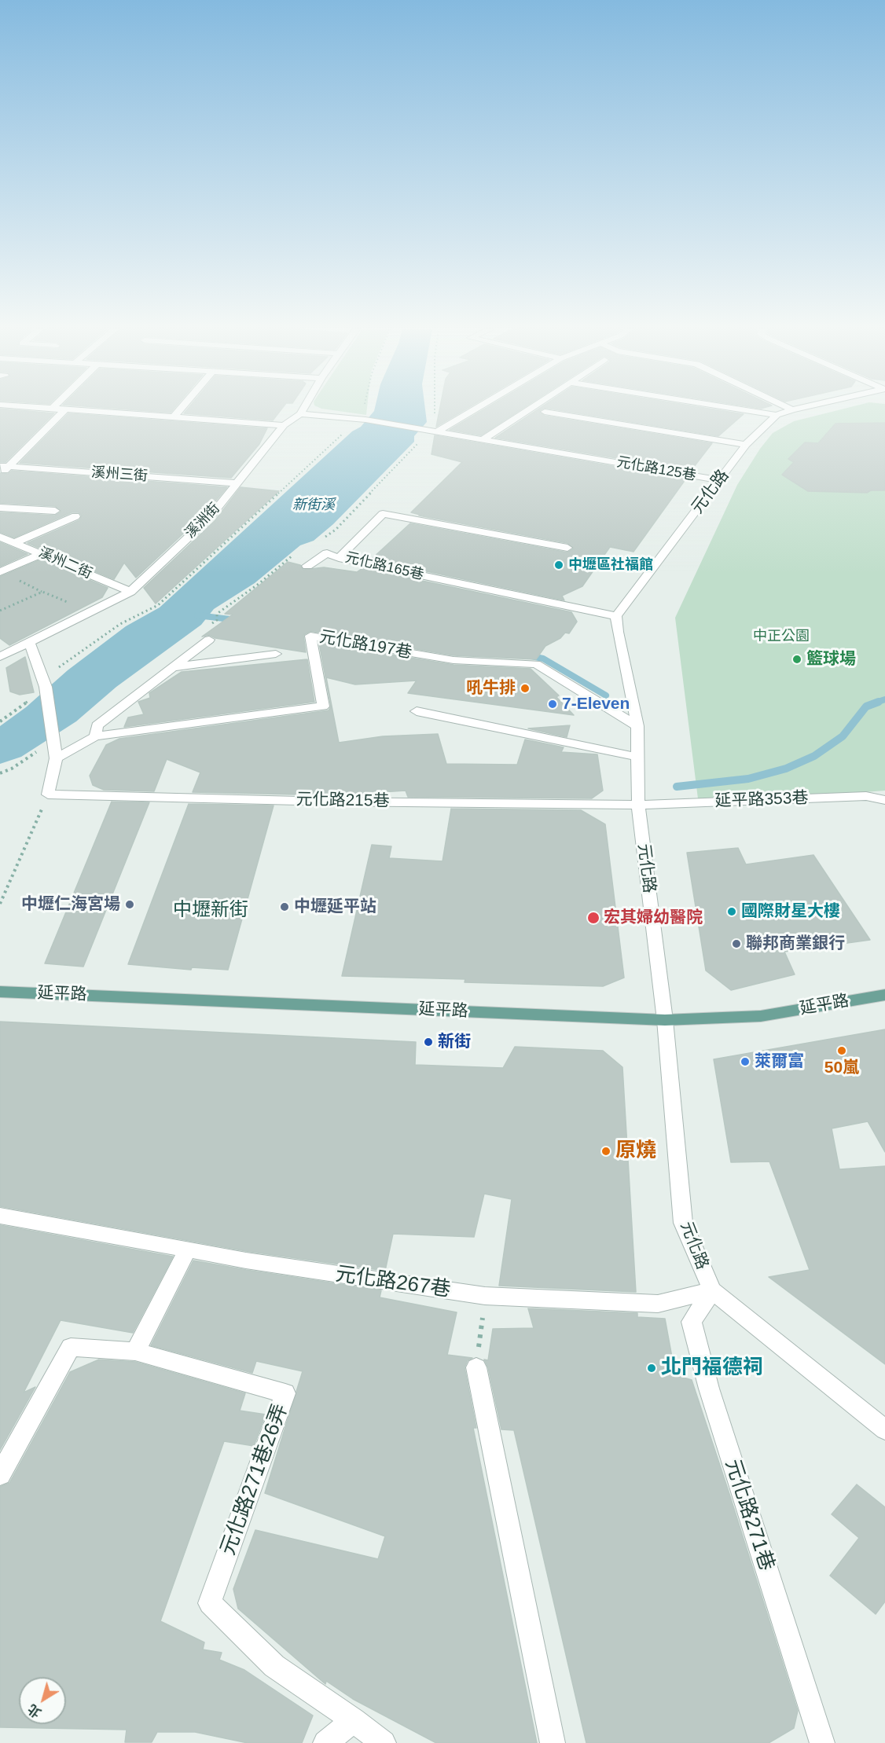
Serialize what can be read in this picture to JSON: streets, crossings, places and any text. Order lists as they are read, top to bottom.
{
  "streets": {
    "main road": ["延平路"],
    "street": [
      "元化路125巷",
      "溪州三街",
      "元化路",
      "溪洲街",
      "溪州二街",
      "元化路165巷",
      "元化路197巷",
      "延平路353巷",
      "元化路215巷",
      "元化路267巷",
      "元化路271巷26弄",
      "元化路271巷"
    ]
  },
  "crossings": [
    ["元化路125巷", "元化路"],
    ["元化路125巷", "溪洲街"],
    ["溪州三街", "溪洲街"],
    ["元化路", "元化路165巷"],
    ["元化路", "元化路197巷"],
    ["元化路", "延平路353巷"],
    ["元化路", "元化路215巷"],
    ["元化路", "延平路"],
    ["元化路", "元化路267巷"],
    ["元化路", "元化路271巷"],
    ["溪洲街", "溪州二街"],
    ["延平路353巷", "元化路215巷"],
    ["元化路267巷", "元化路271巷"]
  ],
  "districts": ["中壢新街"],
  "water": ["新街溪"],
  "parks": ["中正公園"],
  "places": [
    "中壢區社福館",
    "籃球場",
    "吼牛排",
    "7-Eleven",
    "中壢仁海宮場",
    "中壢延平站",
    "國際財星大樓",
    "宏其婦幼醫院",
    "聯邦商業銀行",
    "新街",
    "50嵐",
    "萊爾富",
    "原燒",
    "北門福德祠"
  ],
  "north": "bottom left"
}
